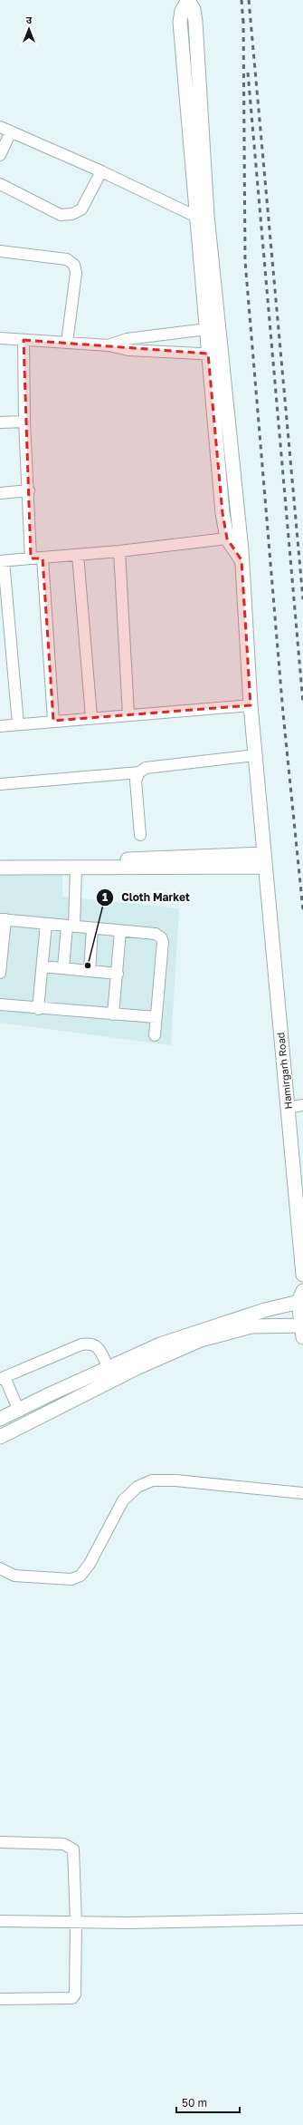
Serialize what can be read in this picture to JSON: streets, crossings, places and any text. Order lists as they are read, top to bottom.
{
  "streets": {
    "main road": ["Hamirgarh Road"]
  },
  "places": ["Cloth Market"],
  "scale_bar": "50 m",
  "north": "top"
}
